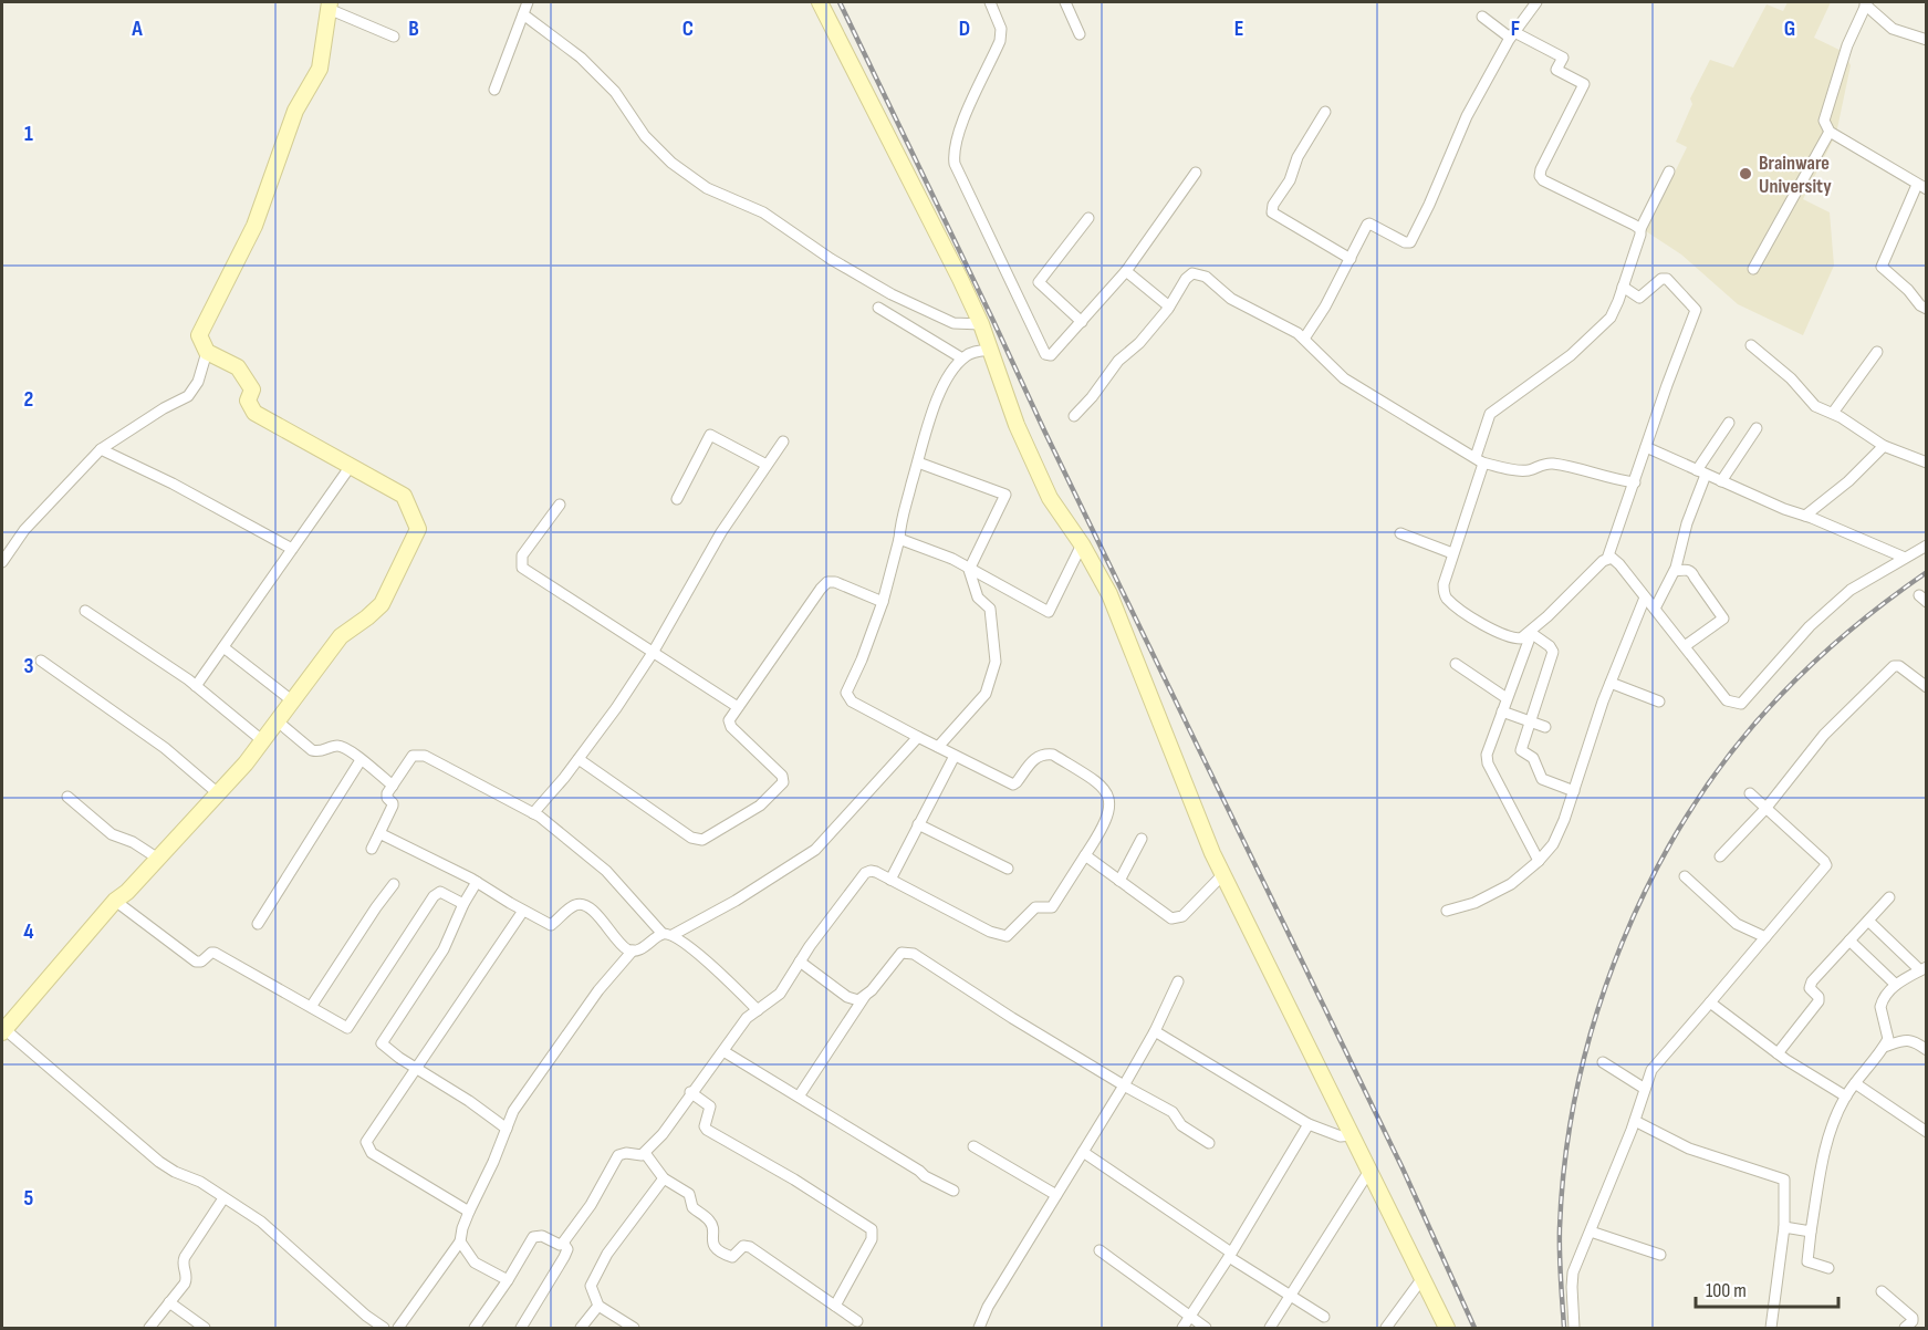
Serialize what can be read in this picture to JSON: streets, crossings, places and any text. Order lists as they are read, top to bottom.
{
  "places": ["Brainware University"],
  "scale_bar": "100 m",
  "grid": {
    "columns": [
      "A",
      "B",
      "C",
      "D",
      "E",
      "F",
      "G"
    ],
    "rows": [
      "1",
      "2",
      "3",
      "4",
      "5"
    ]
  }
}
